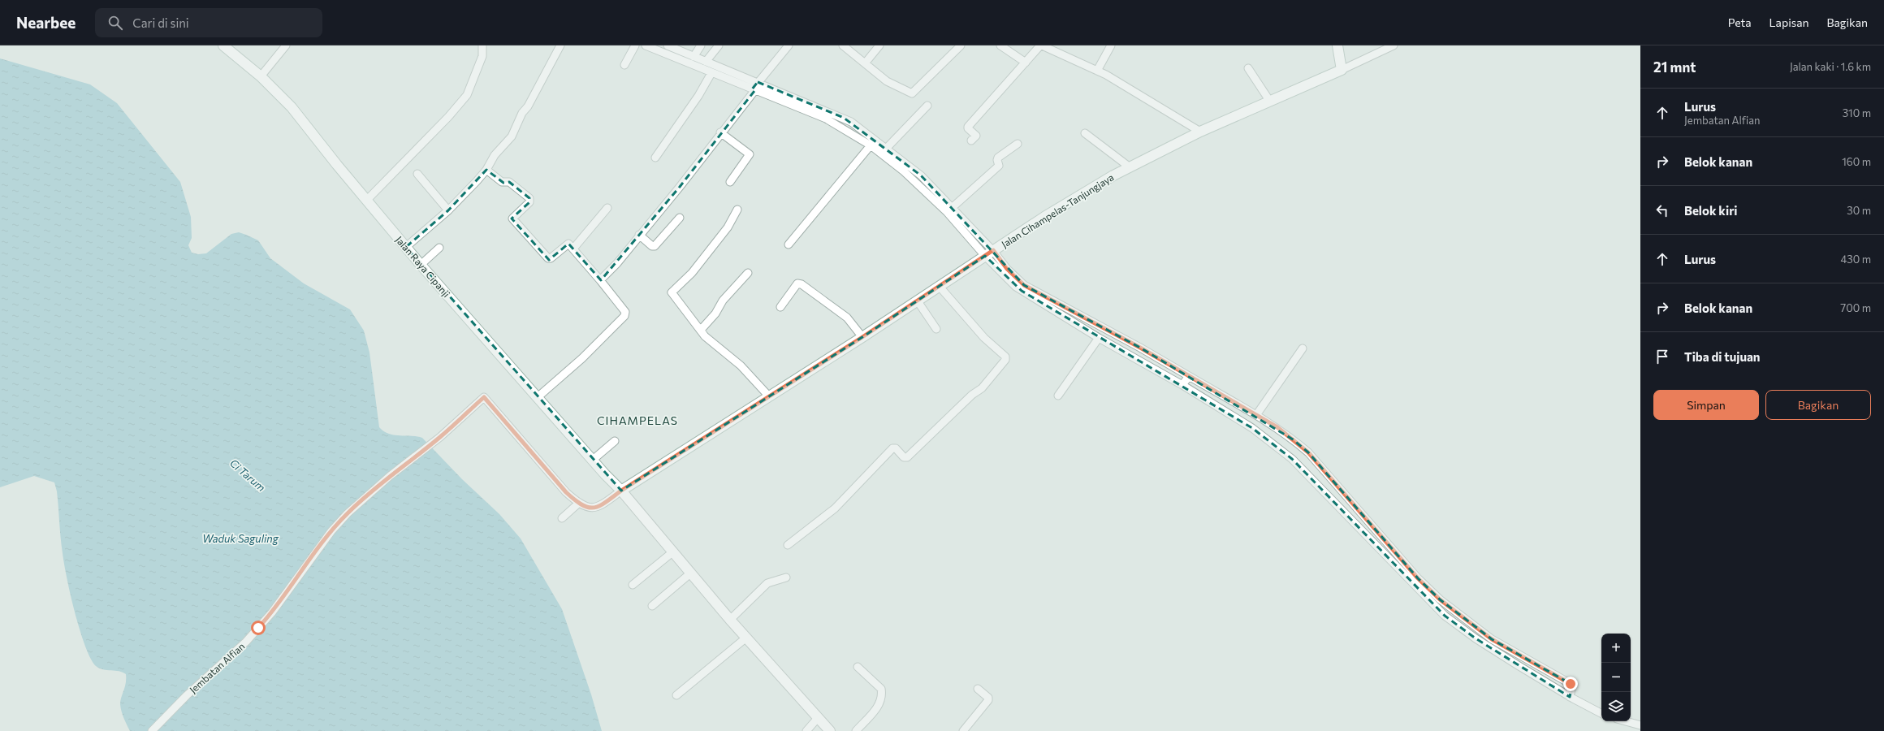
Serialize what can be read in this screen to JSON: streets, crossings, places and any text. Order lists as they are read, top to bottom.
{
  "streets": {
    "main road": ["Jalan Cihampelas-Tanjungjaya", "Jalan Raya Cipanji"],
    "street": ["Jembatan Alfian"]
  },
  "crossings": [
    ["Jalan Cihampelas-Tanjungjaya", "Jalan Raya Cipanji"]
  ],
  "districts": ["CIHAMPELAS"],
  "water": ["Ci Tarum", "Waduk Saguling"],
  "page": {
    "header": "Nearbee",
    "search": "Cari di sini",
    "nav": ["Peta", "Lapisan", "Bagikan"],
    "heading": ["21 mnt", "Jalan kaki · 1.6 km"],
    "list": [
      ["Lurus", "Jembatan Alfian", "310 m"],
      ["Belok kanan", "160 m"],
      ["Belok kiri", "30 m"],
      ["Lurus", "430 m"],
      ["Belok kanan", "700 m"],
      "Tiba di tujuan"
    ],
    "buttons": ["Simpan", "Bagikan"],
    "map_buttons": ["+", "−"]
  }
}
